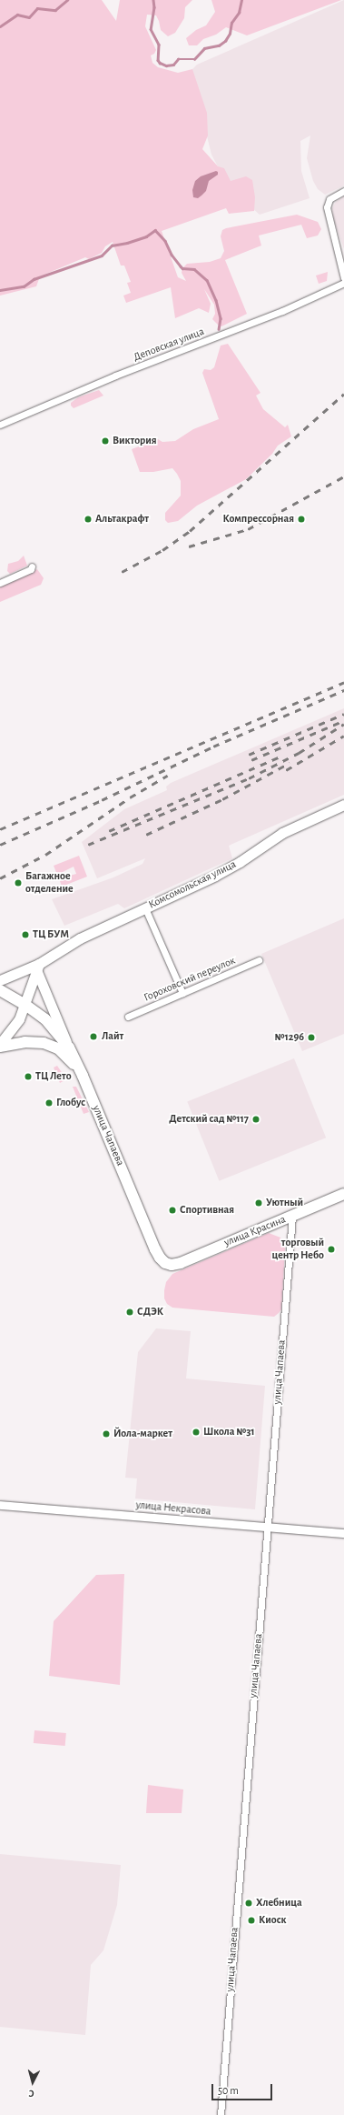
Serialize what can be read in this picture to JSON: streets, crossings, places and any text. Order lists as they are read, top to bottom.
{
  "streets": {
    "main road": ["Комсомольская улица", "улица Чапаева", "улица Красина"],
    "street": ["Деповская улица", "Гороховский переулок", "улица Некрасова"]
  },
  "crossings": [
    ["Комсомольская улица", "улица Чапаева"],
    ["улица Чапаева", "улица Красина"],
    ["улица Чапаева", "улица Некрасова"]
  ],
  "places": [
    "Виктория",
    "Альтакрафт",
    "Компрессорная",
    "Багажное отделение",
    "ТЦ БУМ",
    "Лайт",
    "№1296",
    "ТЦ Лето",
    "Глобус",
    "Детский сад №117",
    "Уютный",
    "Спортивная",
    "торговый центр Небо",
    "СДЭК",
    "Школа №31",
    "Йола-маркет",
    "Хлебница",
    "Киоск"
  ],
  "scale_bar": "50 m",
  "north": "bottom"
}
